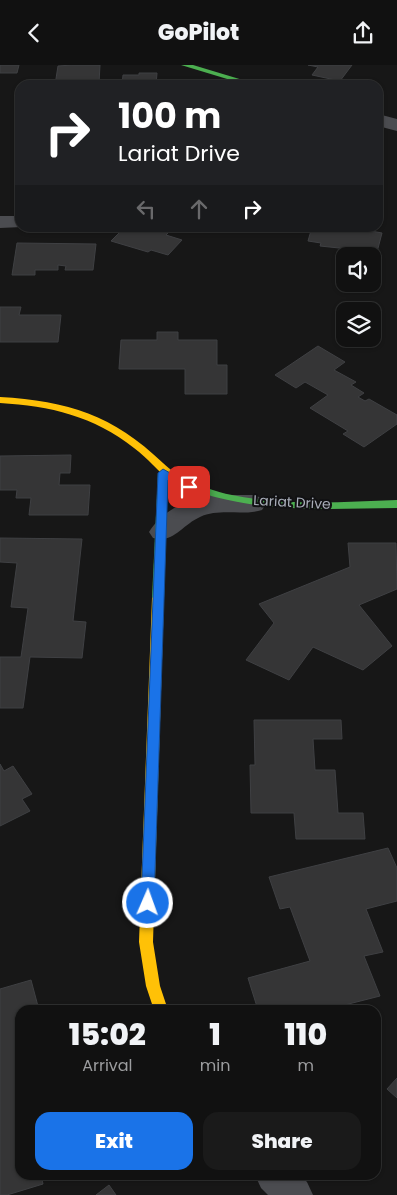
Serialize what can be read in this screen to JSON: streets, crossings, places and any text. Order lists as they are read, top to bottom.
{
  "streets": {
    "street": ["Lariat Drive"]
  },
  "page": {
    "header": "GoPilot",
    "turn": ["100 m", "Lariat Drive"],
    "eta": [
      "15:02",
      "Arrival",
      "1",
      "min",
      "110",
      "m"
    ],
    "buttons": ["Exit", "Share"]
  }
}
